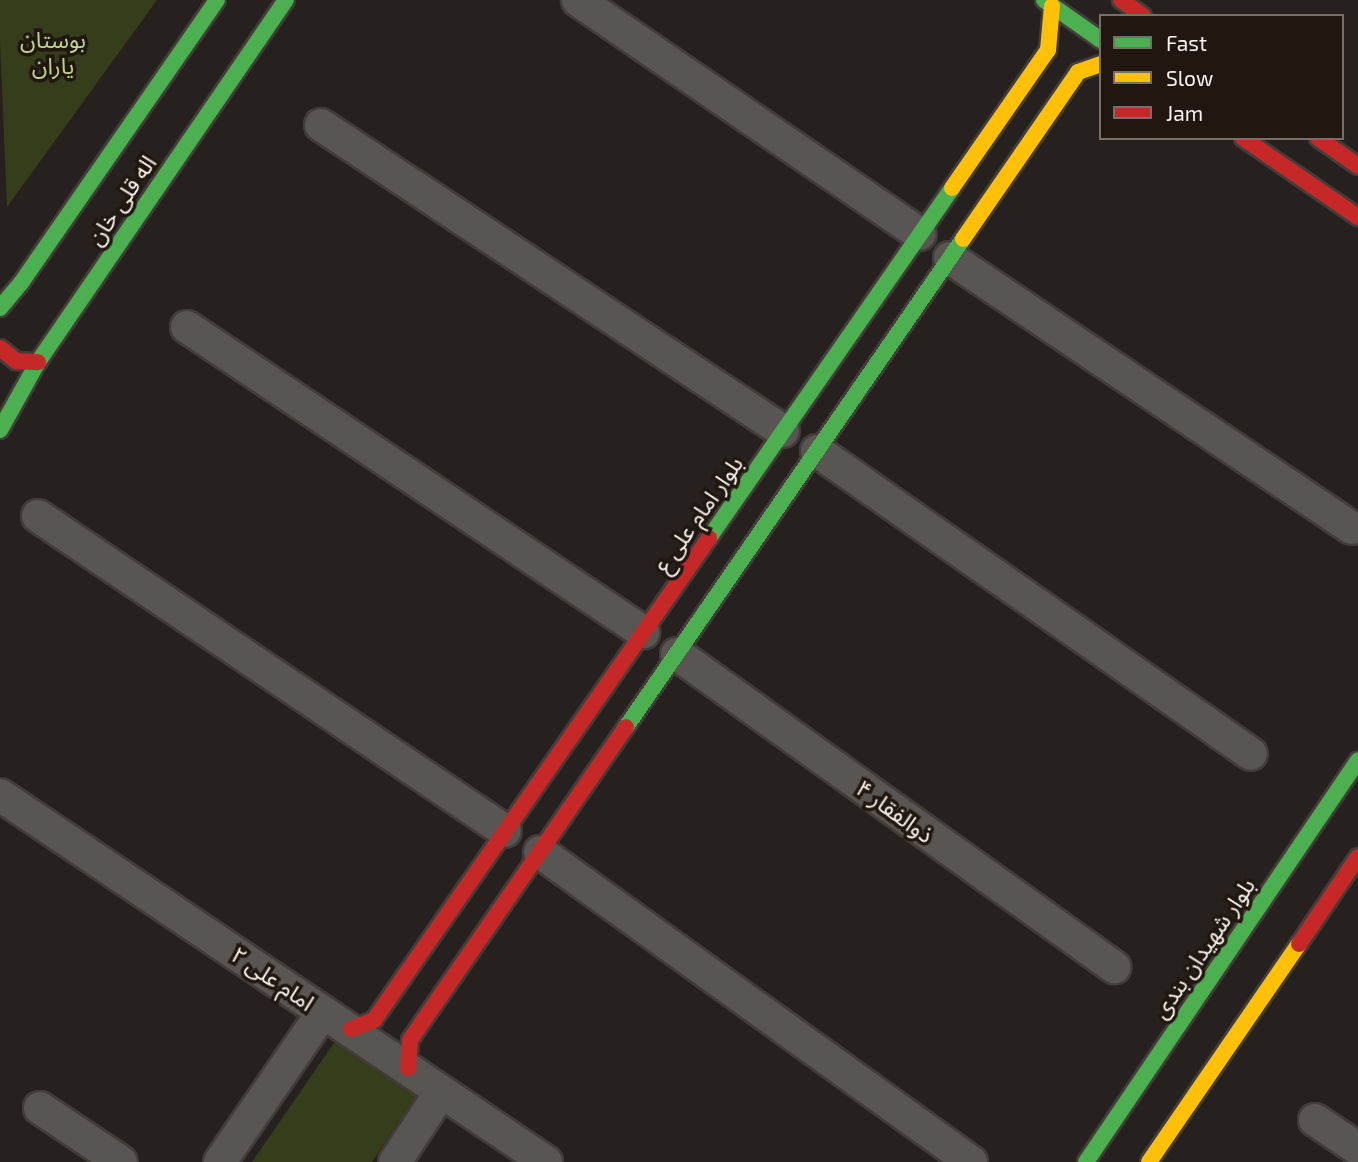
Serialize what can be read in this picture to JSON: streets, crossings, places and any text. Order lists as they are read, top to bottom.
{
  "streets": {
    "street": [
      "اله قلی خان",
      "بلوار امام علی ع",
      "ذوالفقار ۴",
      "بلوار شهیدان بندی",
      "امام علی ۲"
    ]
  },
  "crossings": [
    ["بلوار امام علی ع", "ذوالفقار ۴"],
    ["بلوار امام علی ع", "امام علی ۲"]
  ],
  "parks": ["بوستان یاران"],
  "legend": ["Fast", "Slow", "Jam"]
}
